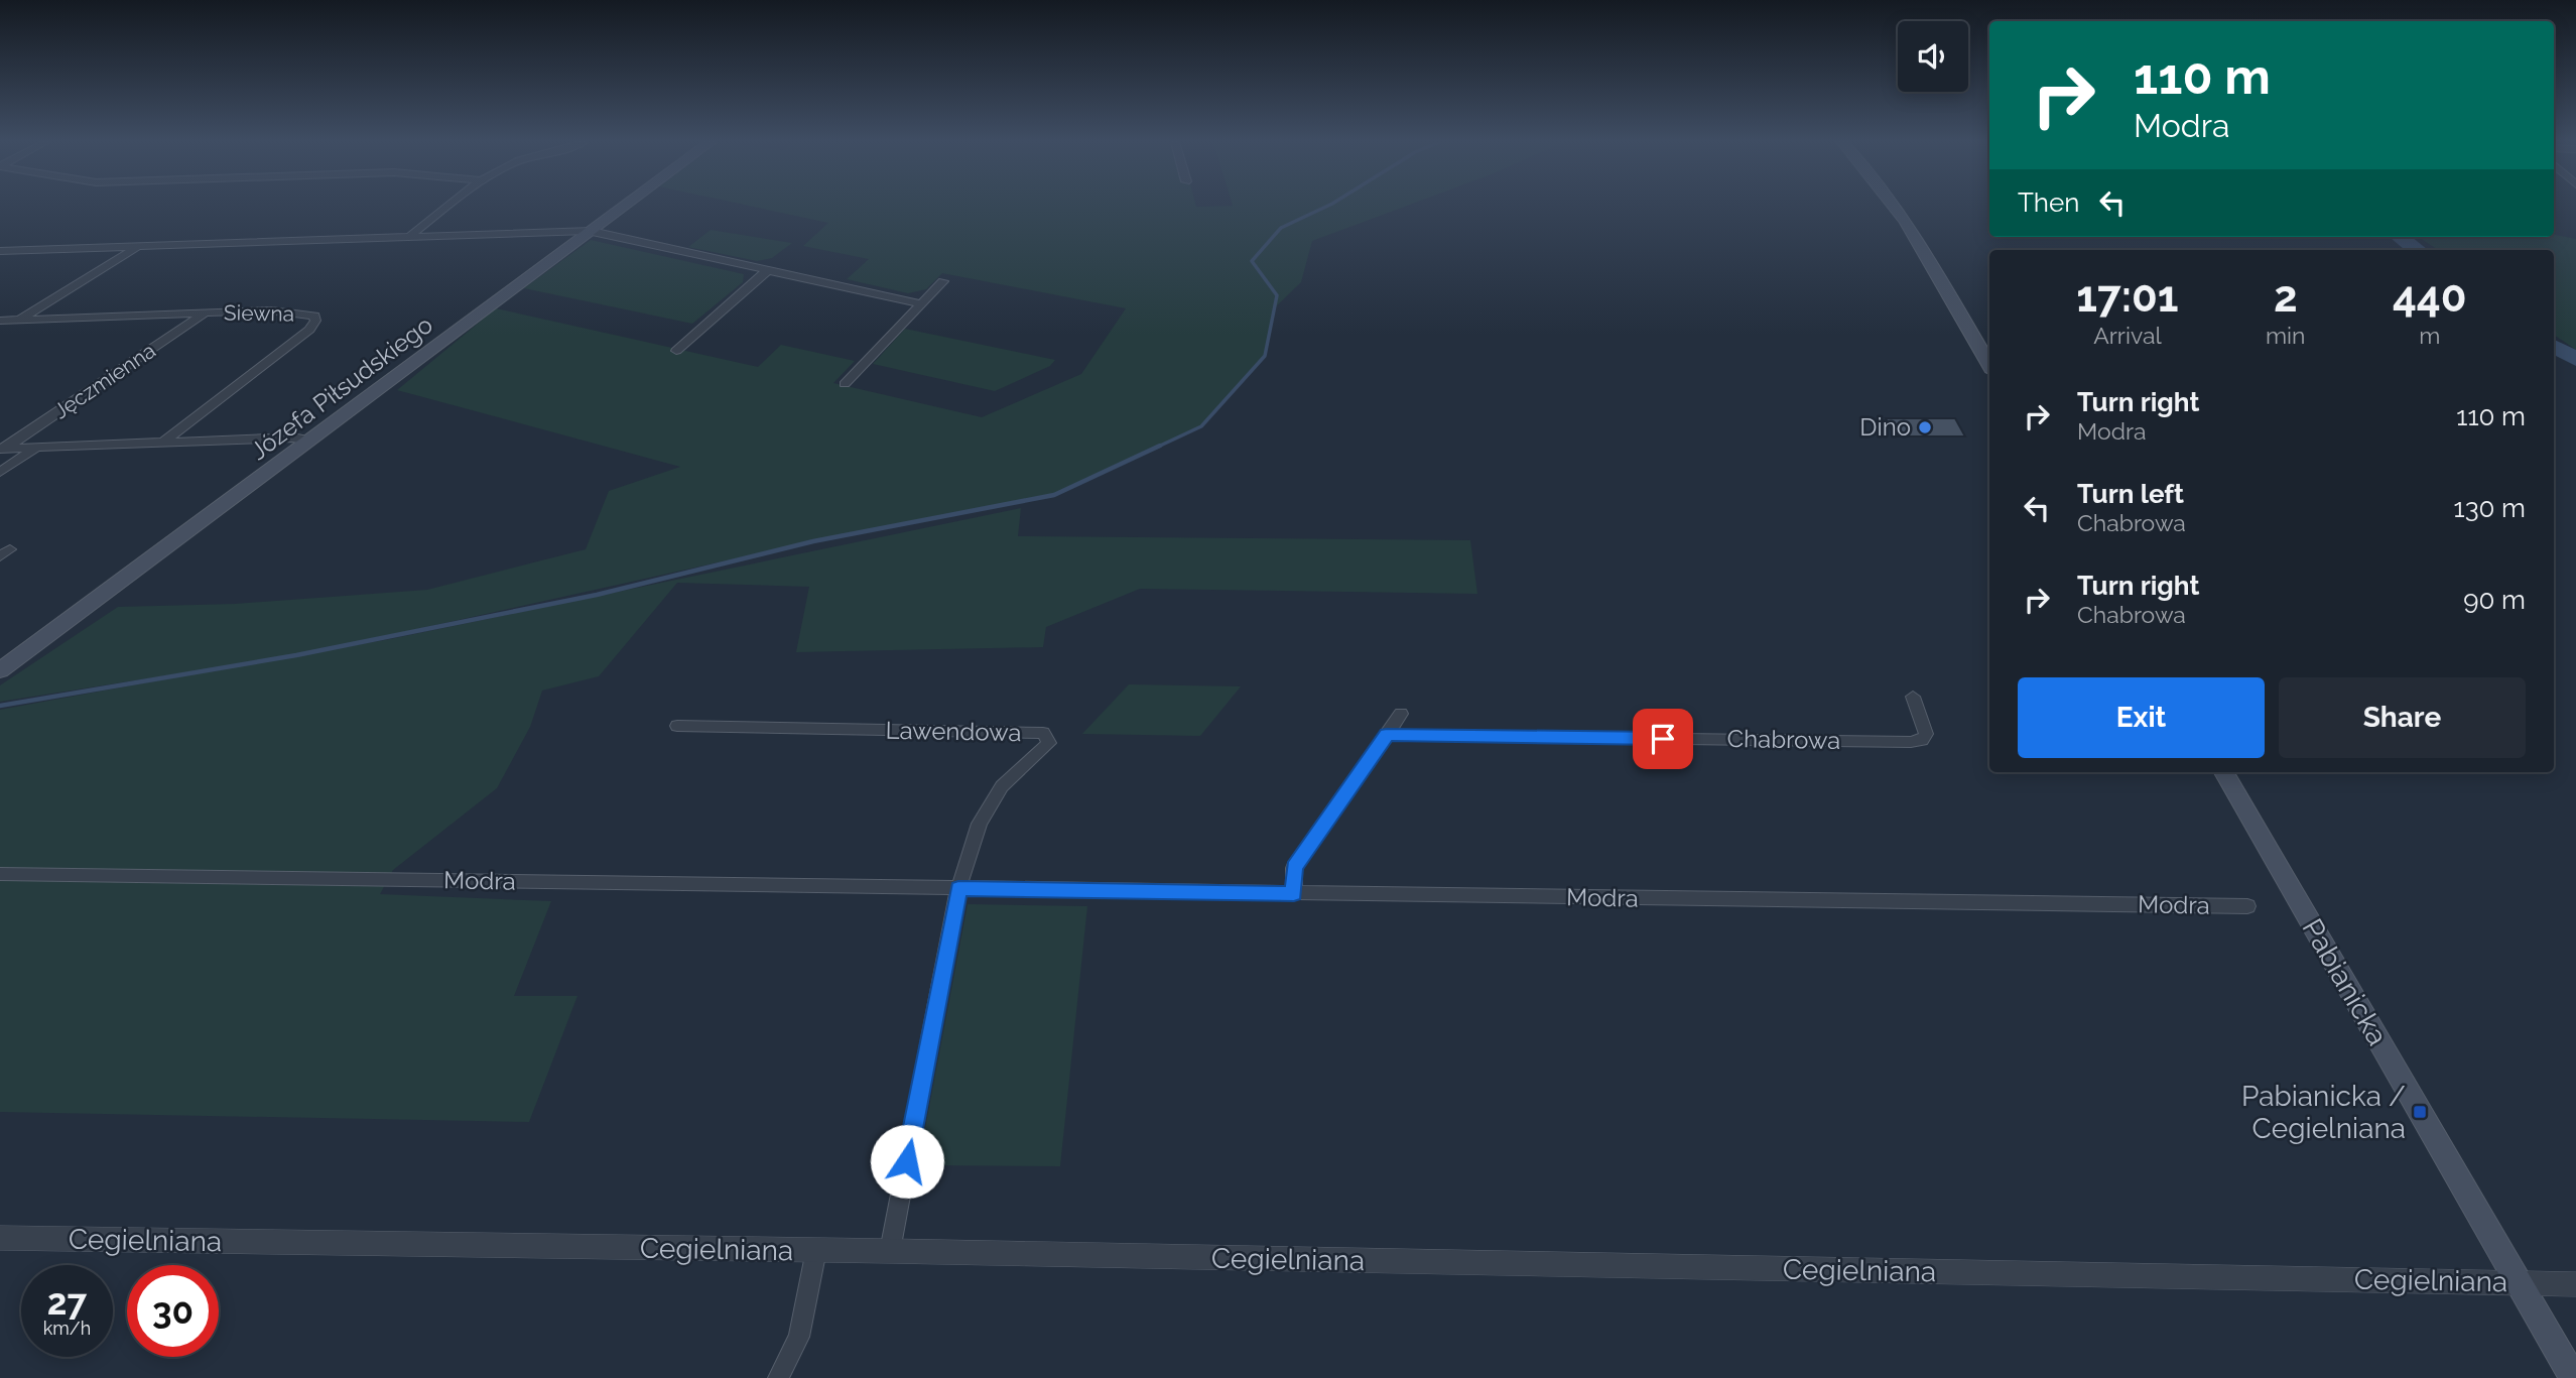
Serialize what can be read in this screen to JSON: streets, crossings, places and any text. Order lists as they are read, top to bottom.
{
  "streets": {
    "main road": ["Józefa Piłsudskiego", "Pabianicka"],
    "street": [
      "Siewna",
      "Jęczmienna",
      "Lawendowa",
      "Chabrowa",
      "Modra",
      "Cegielniana"
    ]
  },
  "crossings": [
    ["Siewna", "Jęczmienna"],
    ["Lawendowa", "Modra"],
    ["Pabianicka", "Cegielniana"]
  ],
  "places": {
    "other": ["Dino"],
    "transit": ["Pabianicka / Cegielniana"]
  },
  "page": {
    "turn": ["110 m", "Modra"],
    "then": "Then",
    "eta": [
      "17:01",
      "Arrival",
      "2",
      "min",
      "440",
      "m"
    ],
    "list": [
      {
        "name": "Turn right",
        "note": "Modra",
        "value": "110 m"
      },
      {
        "name": "Turn left",
        "note": "Chabrowa",
        "value": "130 m"
      },
      {
        "name": "Turn right",
        "note": "Chabrowa",
        "value": "90 m"
      }
    ],
    "buttons": ["Exit", "Share"],
    "speed": "27 km/h",
    "limit": "30"
  }
}
